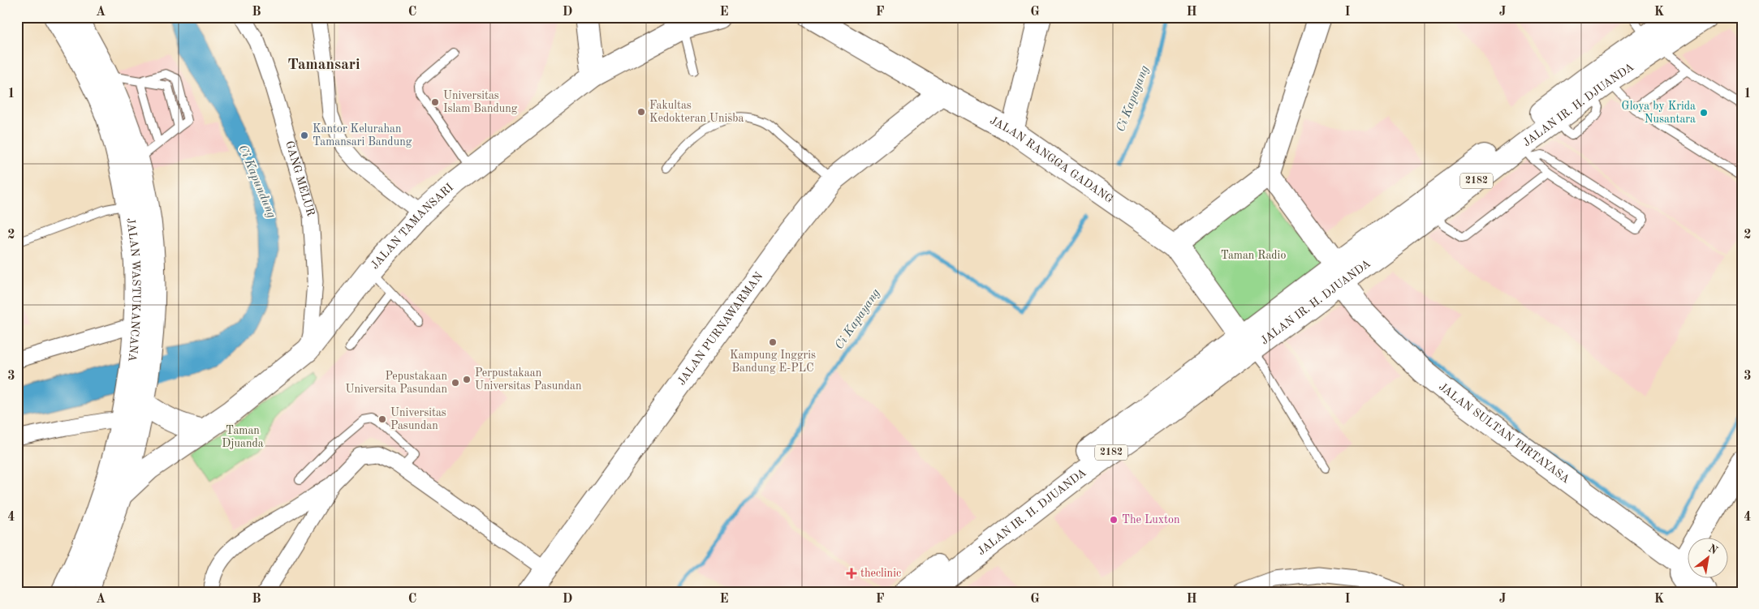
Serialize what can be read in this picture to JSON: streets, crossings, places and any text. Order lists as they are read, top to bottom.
{
  "streets": {
    "main road": [
      "JALAN IR. H. DJUANDA",
      "JALAN RANGGA GADANG",
      "2182",
      "JALAN TAMANSARI",
      "JALAN WASTUKANCANA",
      "JALAN PURNAWARMAN",
      "JALAN SULTAN TIRTAYASA"
    ],
    "street": ["GANG MELUR"]
  },
  "crossings": [
    ["JALAN IR. H. DJUANDA", "JALAN RANGGA GADANG"],
    ["JALAN IR. H. DJUANDA", "JALAN SULTAN TIRTAYASA"],
    ["JALAN RANGGA GADANG", "JALAN PURNAWARMAN"],
    ["GANG MELUR", "JALAN TAMANSARI"],
    ["JALAN TAMANSARI", "JALAN WASTUKANCANA"]
  ],
  "districts": ["Tamansari"],
  "water": ["Ci Kapayang", "Ci Kapundung"],
  "parks": ["Taman Radio", "Taman Djuanda"],
  "places": {
    "other": [
      "Universitas Islam Bandung",
      "Fakultas Kedokteran Unisba",
      "Gloya by Krida Nusantara",
      "Kantor Kelurahan Tamansari Bandung",
      "Kampung Inggris Bandung E-PLC",
      "Perpustakaan Universitas Pasundan",
      "Pepustakaan Universita Pasundan",
      "Universitas Pasundan",
      "The Luxton"
    ],
    "health": ["theclinic"]
  },
  "north": "top right",
  "grid": {
    "columns": [
      "A",
      "B",
      "C",
      "D",
      "E",
      "F",
      "G",
      "H",
      "I",
      "J",
      "K"
    ],
    "rows": [
      "1",
      "2",
      "3",
      "4"
    ]
  }
}
